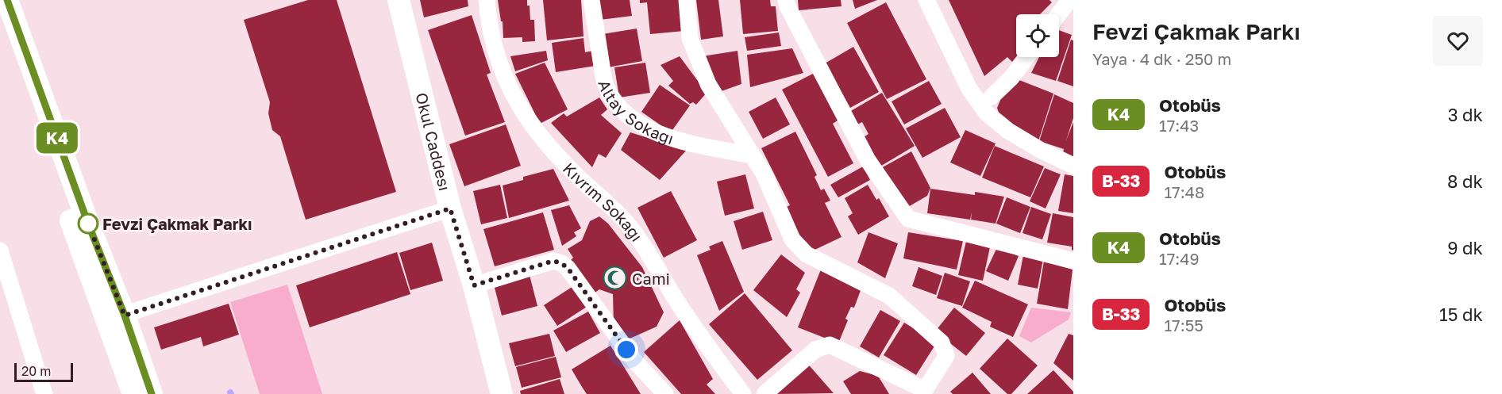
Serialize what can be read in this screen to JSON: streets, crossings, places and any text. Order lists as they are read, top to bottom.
{
  "streets": {
    "main road": ["Okul Caddesı"],
    "street": ["Altay Sokağı", "Kıvrım Sokağı"]
  },
  "places": {
    "other": ["Fevzi Çakmak Parkı"],
    "mosque": ["Cami"]
  },
  "lines": ["bus line K4"],
  "scale_bar": "20 m",
  "page": {
    "on_map": "K4",
    "heading": ["Fevzi Çakmak Parkı", "Yaya · 4 dk · 250 m"],
    "list": [
      {
        "mark": "K4",
        "name": "Otobüs",
        "note": "17:43",
        "value": "3 dk"
      },
      {
        "mark": "B-33",
        "name": "Otobüs",
        "note": "17:48",
        "value": "8 dk"
      },
      {
        "mark": "K4",
        "name": "Otobüs",
        "note": "17:49",
        "value": "9 dk"
      },
      {
        "mark": "B-33",
        "name": "Otobüs",
        "note": "17:55",
        "value": "15 dk"
      }
    ],
    "scale": "20 m"
  }
}
